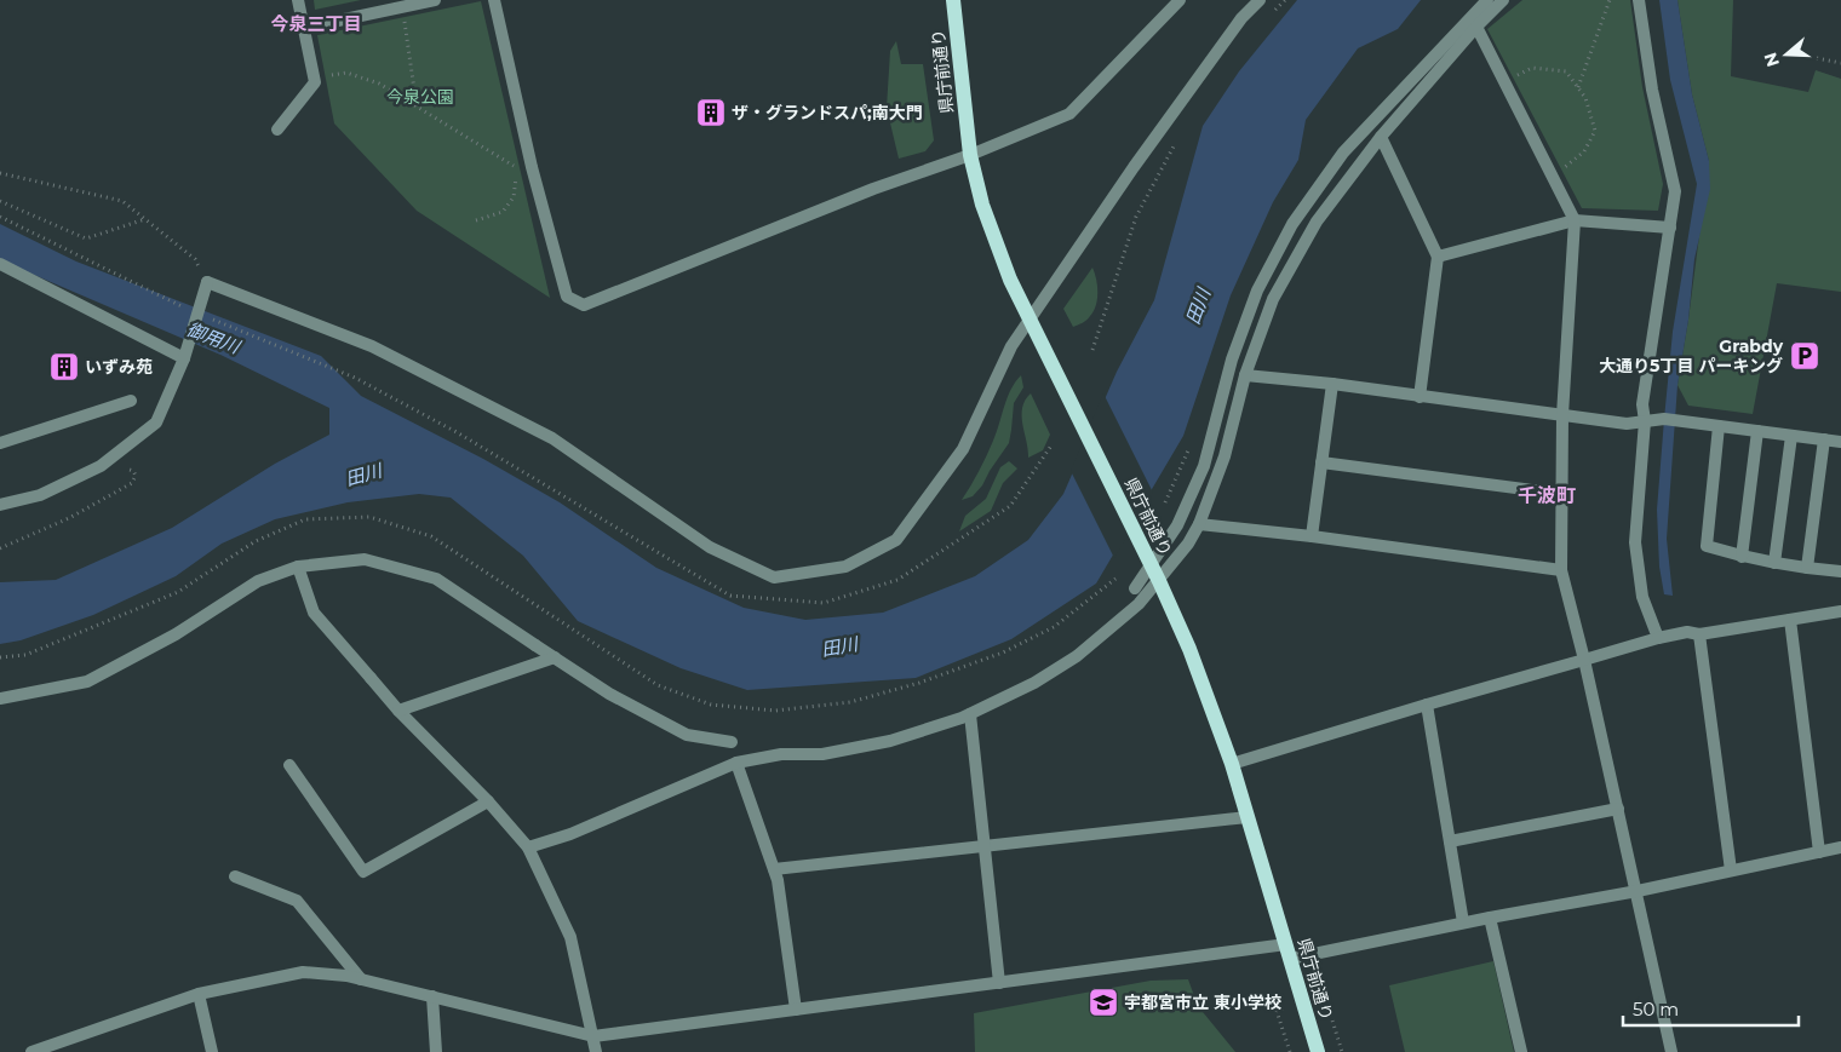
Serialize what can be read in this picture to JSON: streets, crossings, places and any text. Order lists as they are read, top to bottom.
{
  "streets": {
    "main road": ["県庁前通り"]
  },
  "districts": ["今泉三丁目", "千波町"],
  "water": ["田川", "御用川"],
  "parks": ["今泉公園"],
  "places": {
    "building": ["ザ・グランドスパ;南大門", "いずみ苑"],
    "parking": ["Grabdy 大通り5丁目 パーキング"],
    "school or university": ["宇都宮市立 東小学校"]
  },
  "scale_bar": "50 m",
  "north": "left"
}
